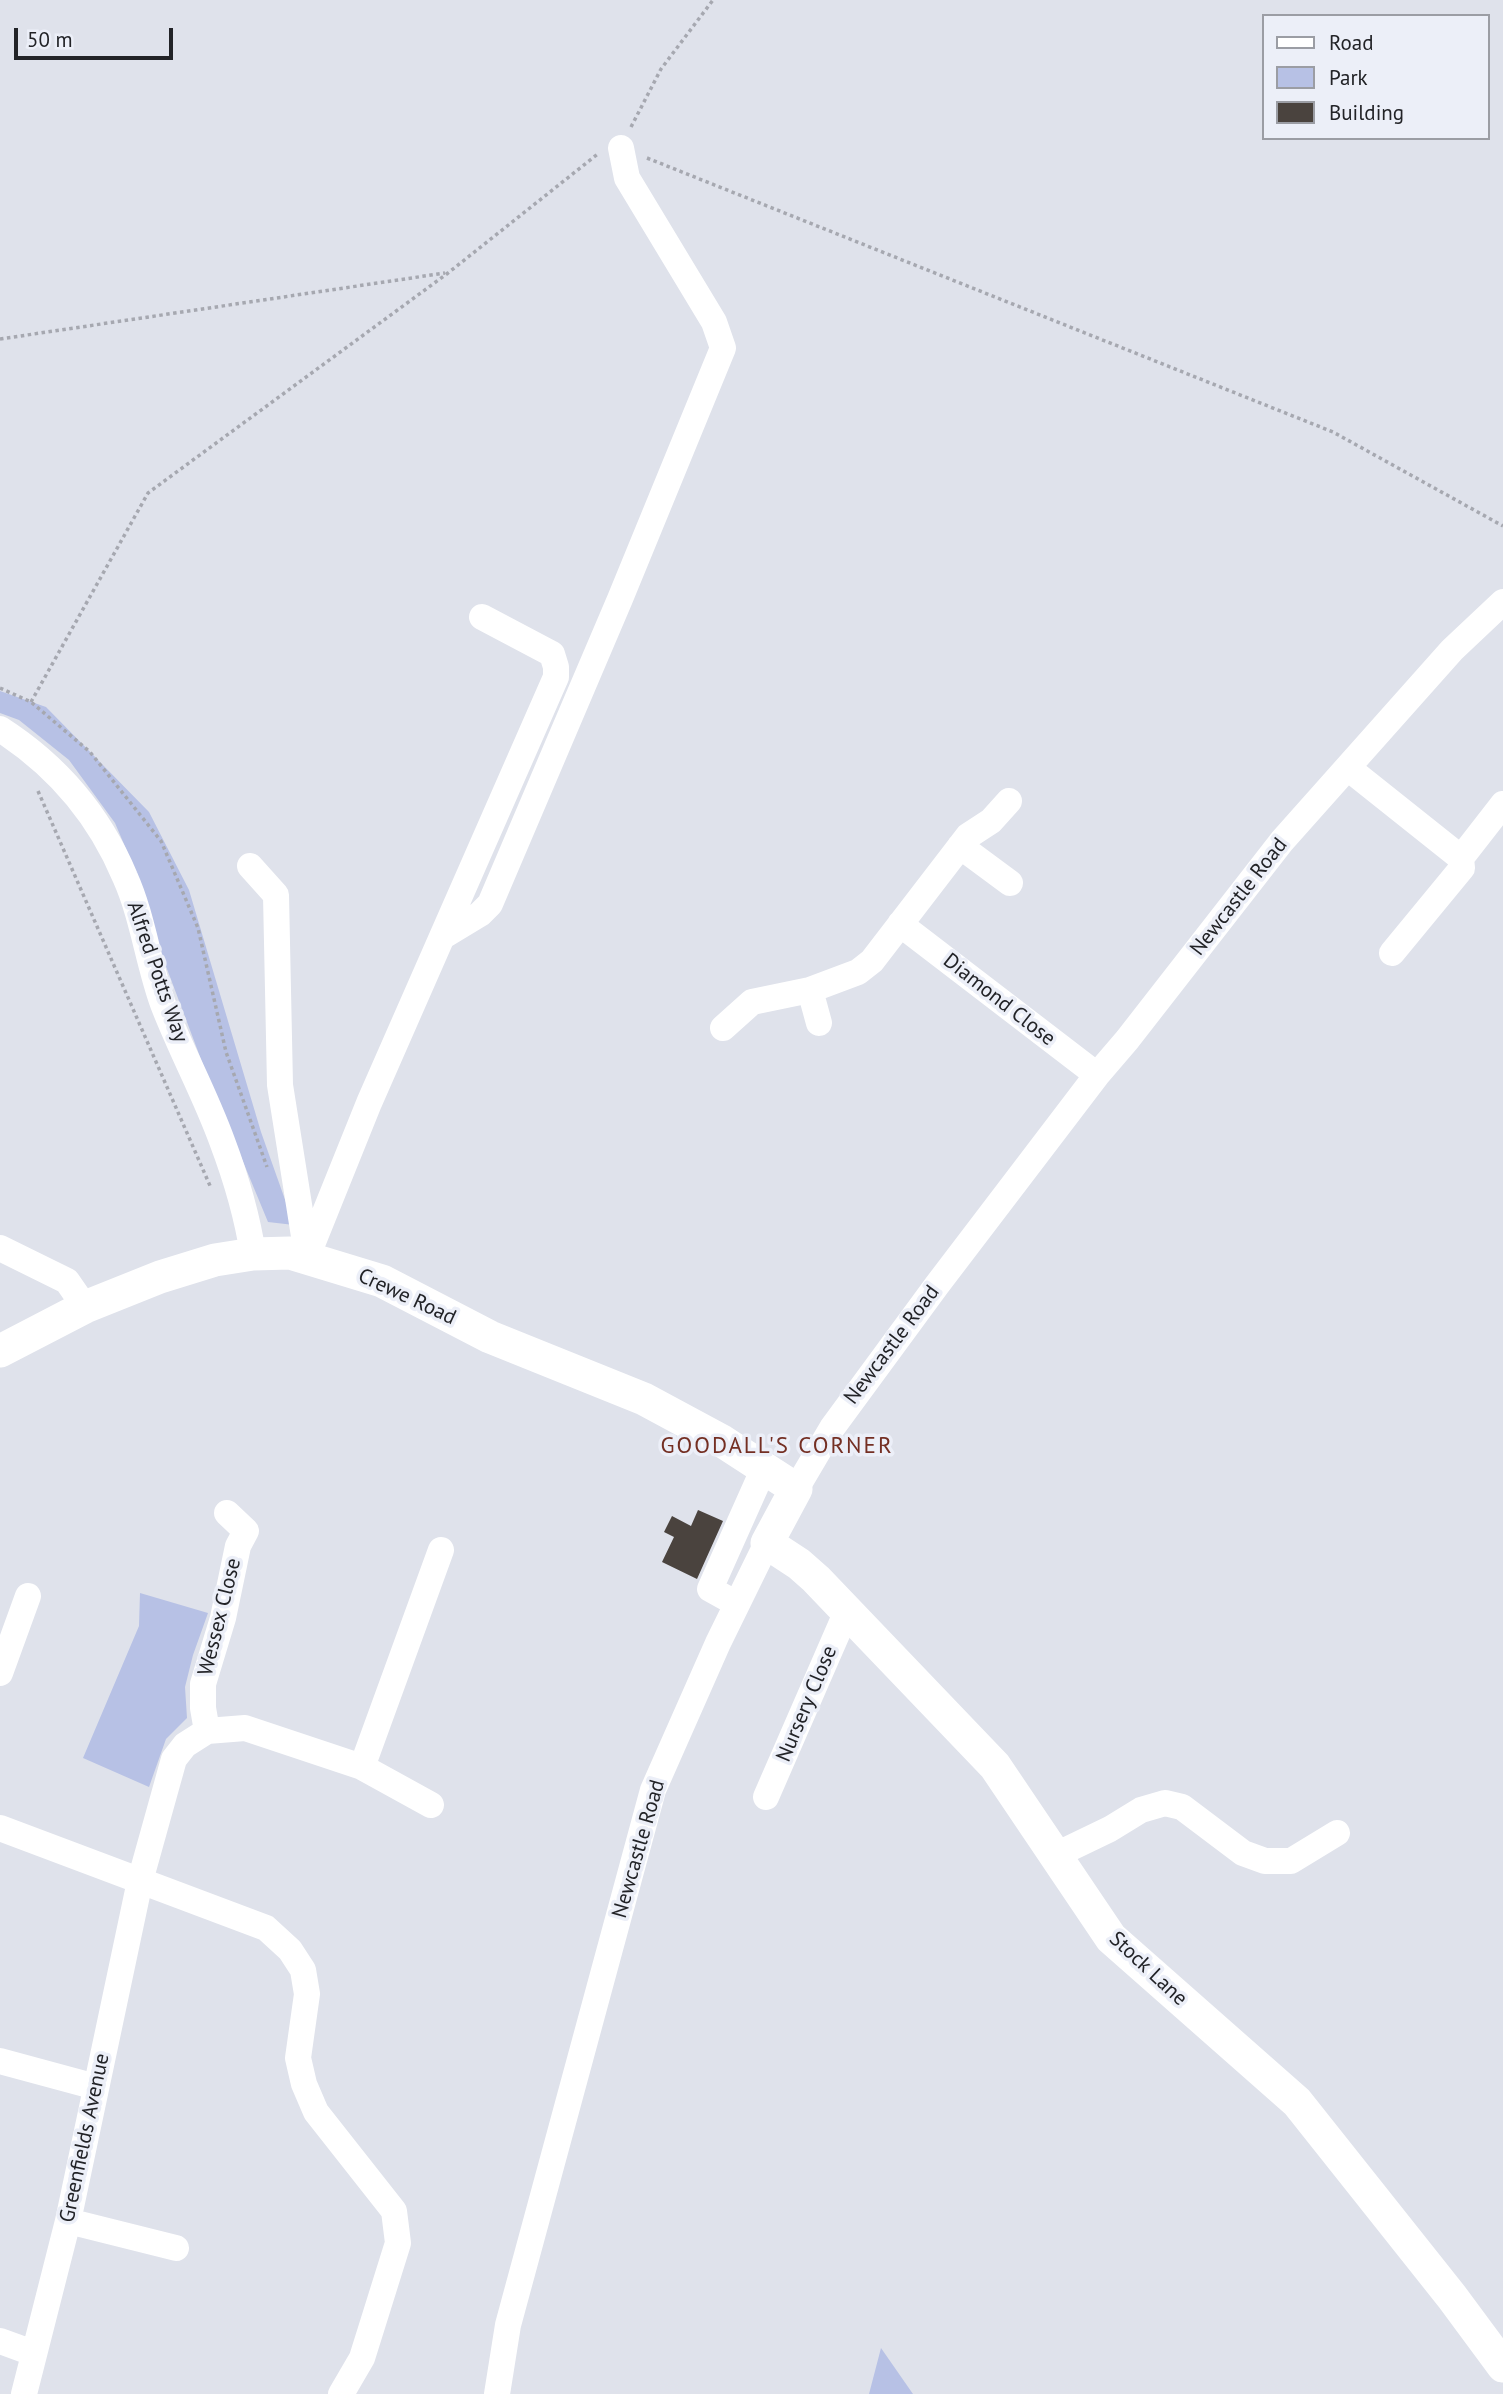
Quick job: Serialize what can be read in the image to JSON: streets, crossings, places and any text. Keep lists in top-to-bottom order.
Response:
{
  "streets": {
    "main road": ["Newcastle Road", "Crewe Road", "Stock Lane"],
    "street": [
      "Alfred Potts Way",
      "Diamond Close",
      "Wessex Close",
      "Nursery Close",
      "Greenfields Avenue"
    ]
  },
  "crossings": [
    ["Newcastle Road", "Diamond Close"],
    ["Newcastle Road", "Crewe Road"],
    ["Newcastle Road", "Stock Lane"],
    ["Alfred Potts Way", "Crewe Road"],
    ["Nursery Close", "Stock Lane"]
  ],
  "districts": ["GOODALL'S CORNER"],
  "legend": ["Road", "Park", "Building"],
  "scale_bar": "50 m"
}
